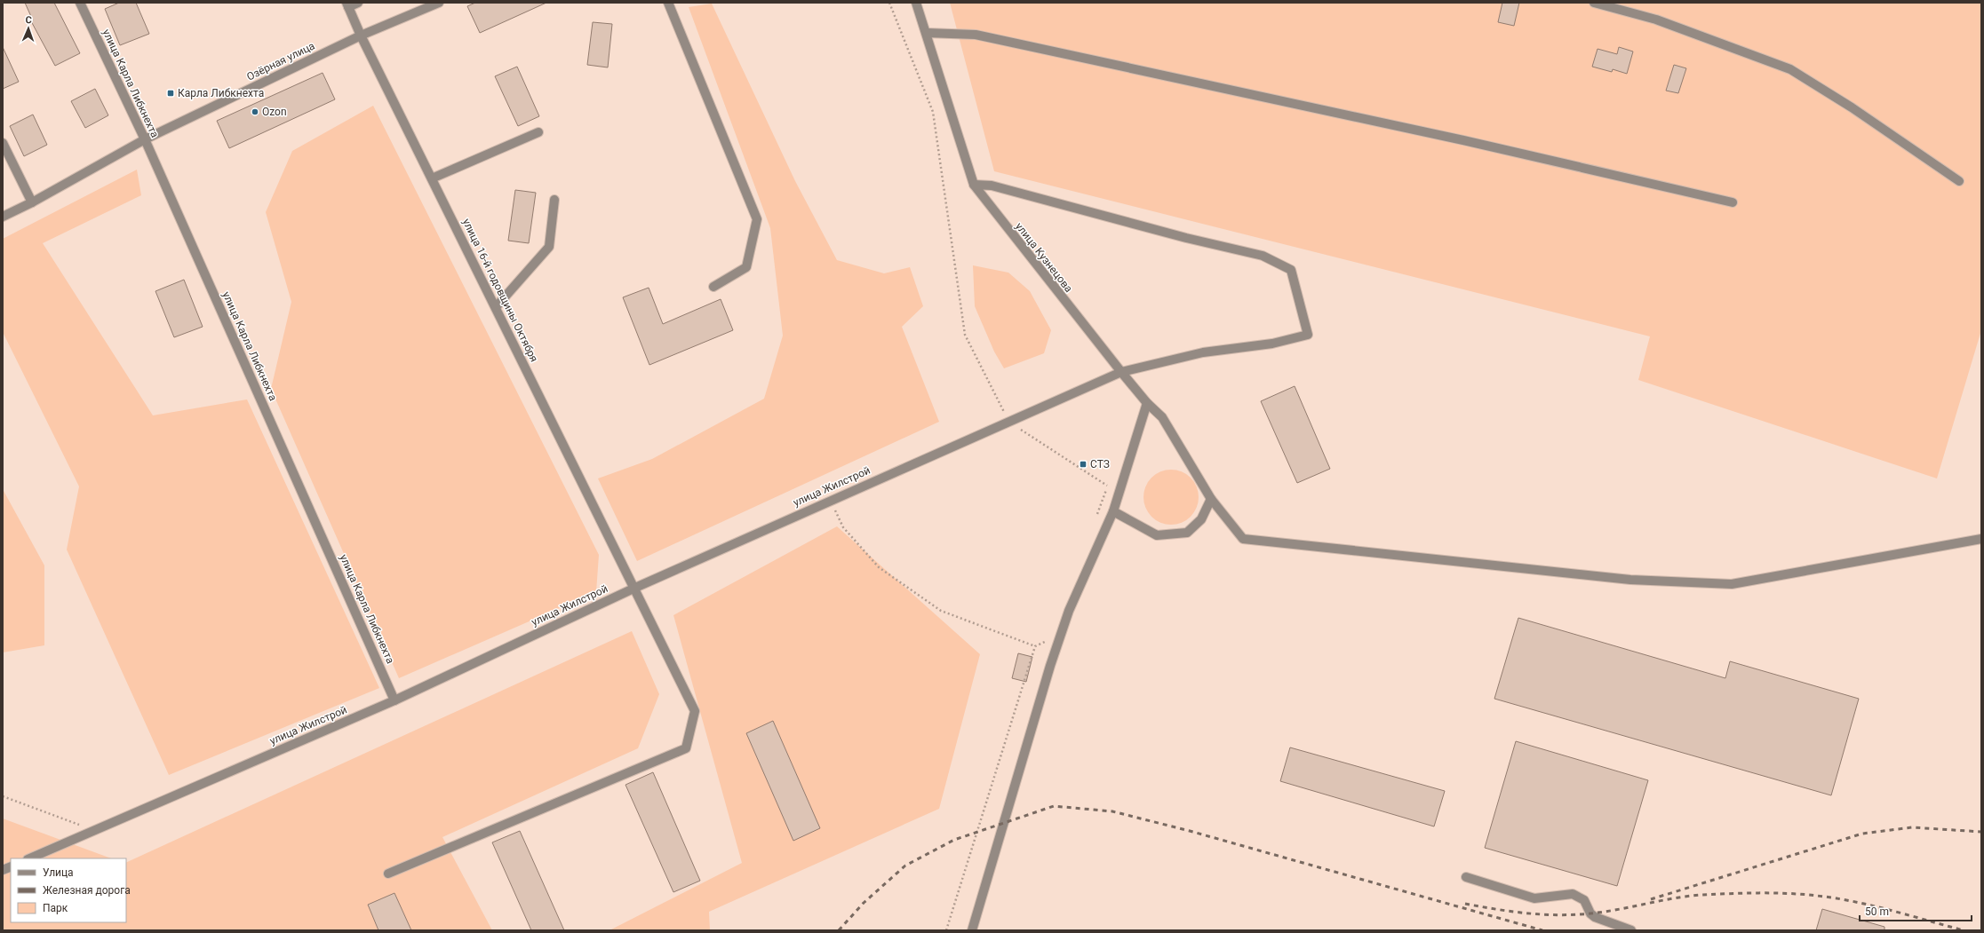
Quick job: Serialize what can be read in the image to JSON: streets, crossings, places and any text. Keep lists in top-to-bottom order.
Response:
{
  "streets": {
    "street": [
      "Озёрная улица",
      "улица Карла Либкнехта",
      "улица Кузнецова",
      "улица 16-й годовщины Октября",
      "улица Жилстрой"
    ]
  },
  "crossings": [
    ["Озёрная улица", "улица Карла Либкнехта"],
    ["Озёрная улица", "улица 16-й годовщины Октября"],
    ["улица Карла Либкнехта", "улица Жилстрой"],
    ["улица Кузнецова", "улица Жилстрой"],
    ["улица 16-й годовщины Октября", "улица Жилстрой"]
  ],
  "places": {
    "transit": ["Карла Либкнехта", "СТЗ"],
    "other": ["Ozon"]
  },
  "legend": ["Улица", "Железная дорога", "Парк"],
  "scale_bar": "50 m",
  "north": "top"
}
